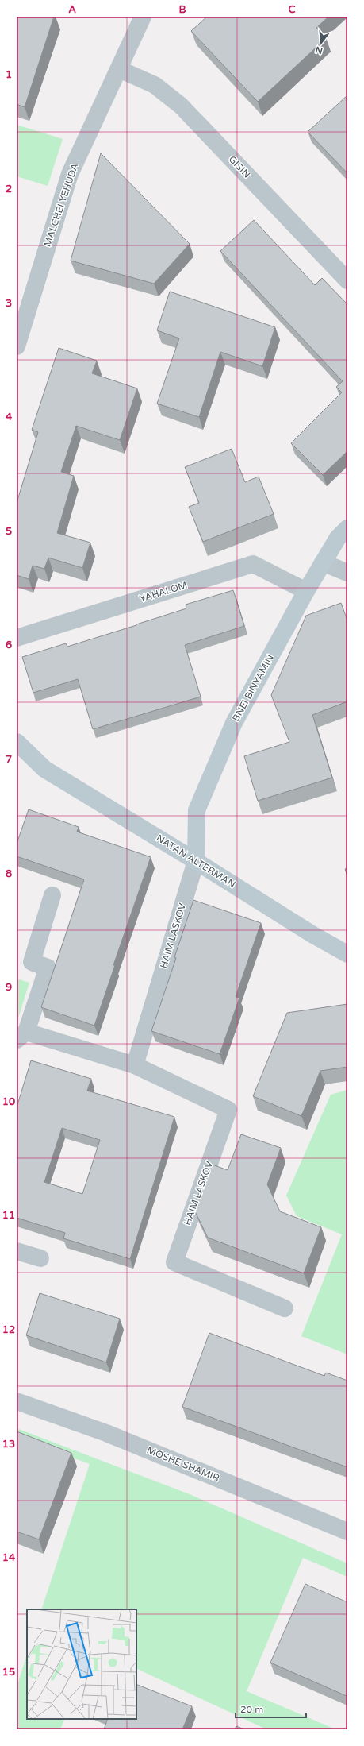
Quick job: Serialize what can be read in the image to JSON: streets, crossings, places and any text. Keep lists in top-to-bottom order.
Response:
{
  "streets": {
    "street": [
      "GISIN",
      "MALCHEI YEHUDA",
      "YAHALOM",
      "BNEI BINYAMIN",
      "NATAN ALTERMAN",
      "HAIM LASKOV",
      "MOSHE SHAMIR"
    ]
  },
  "crossings": [
    ["GISIN", "MALCHEI YEHUDA"],
    ["YAHALOM", "BNEI BINYAMIN"],
    ["BNEI BINYAMIN", "NATAN ALTERMAN"],
    ["BNEI BINYAMIN", "HAIM LASKOV"],
    ["NATAN ALTERMAN", "HAIM LASKOV"]
  ],
  "scale_bar": "20 m",
  "north": "bottom",
  "grid": {
    "columns": ["A", "B", "C"],
    "rows": [
      "1",
      "2",
      "3",
      "4",
      "5",
      "6",
      "7",
      "8",
      "9",
      "10",
      "11",
      "12",
      "13",
      "14",
      "15"
    ]
  }
}
